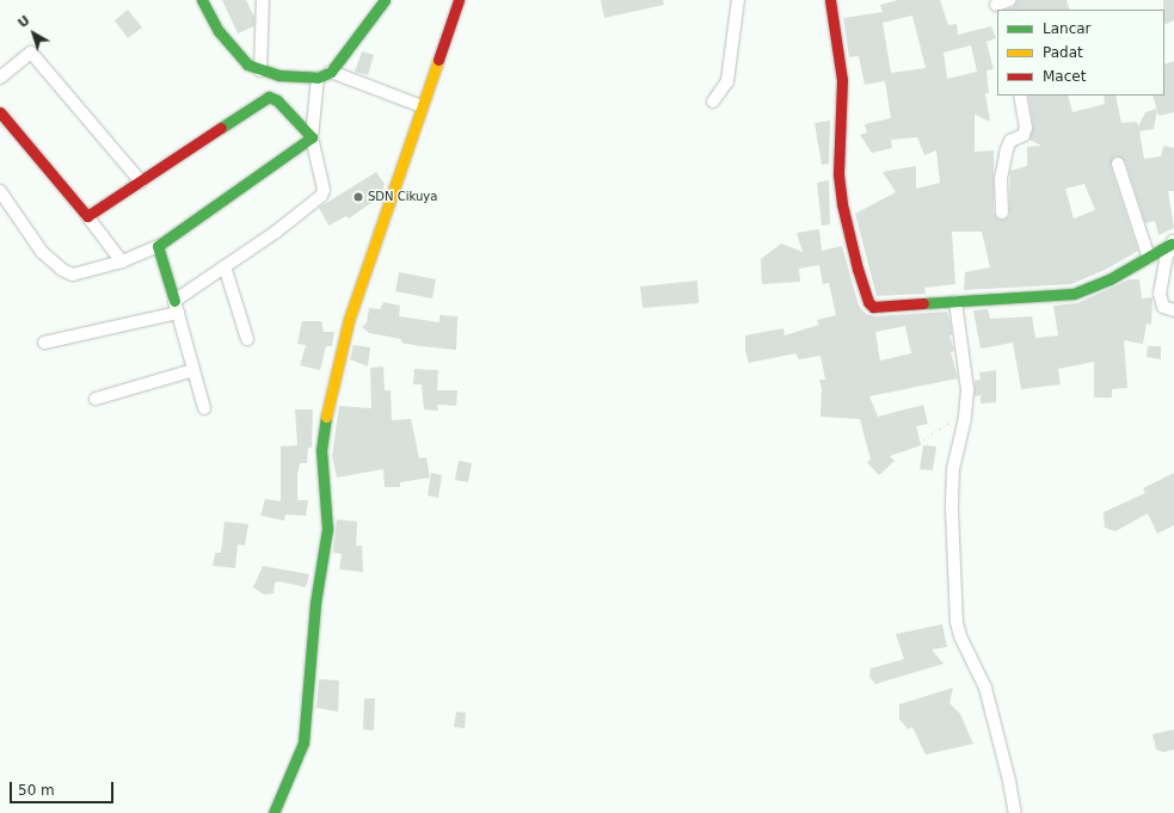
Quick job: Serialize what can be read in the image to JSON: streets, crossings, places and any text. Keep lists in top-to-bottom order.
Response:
{
  "places": ["SDN Cikuya"],
  "legend": ["Lancar", "Padat", "Macet"],
  "scale_bar": "50 m",
  "north": "top left"
}
